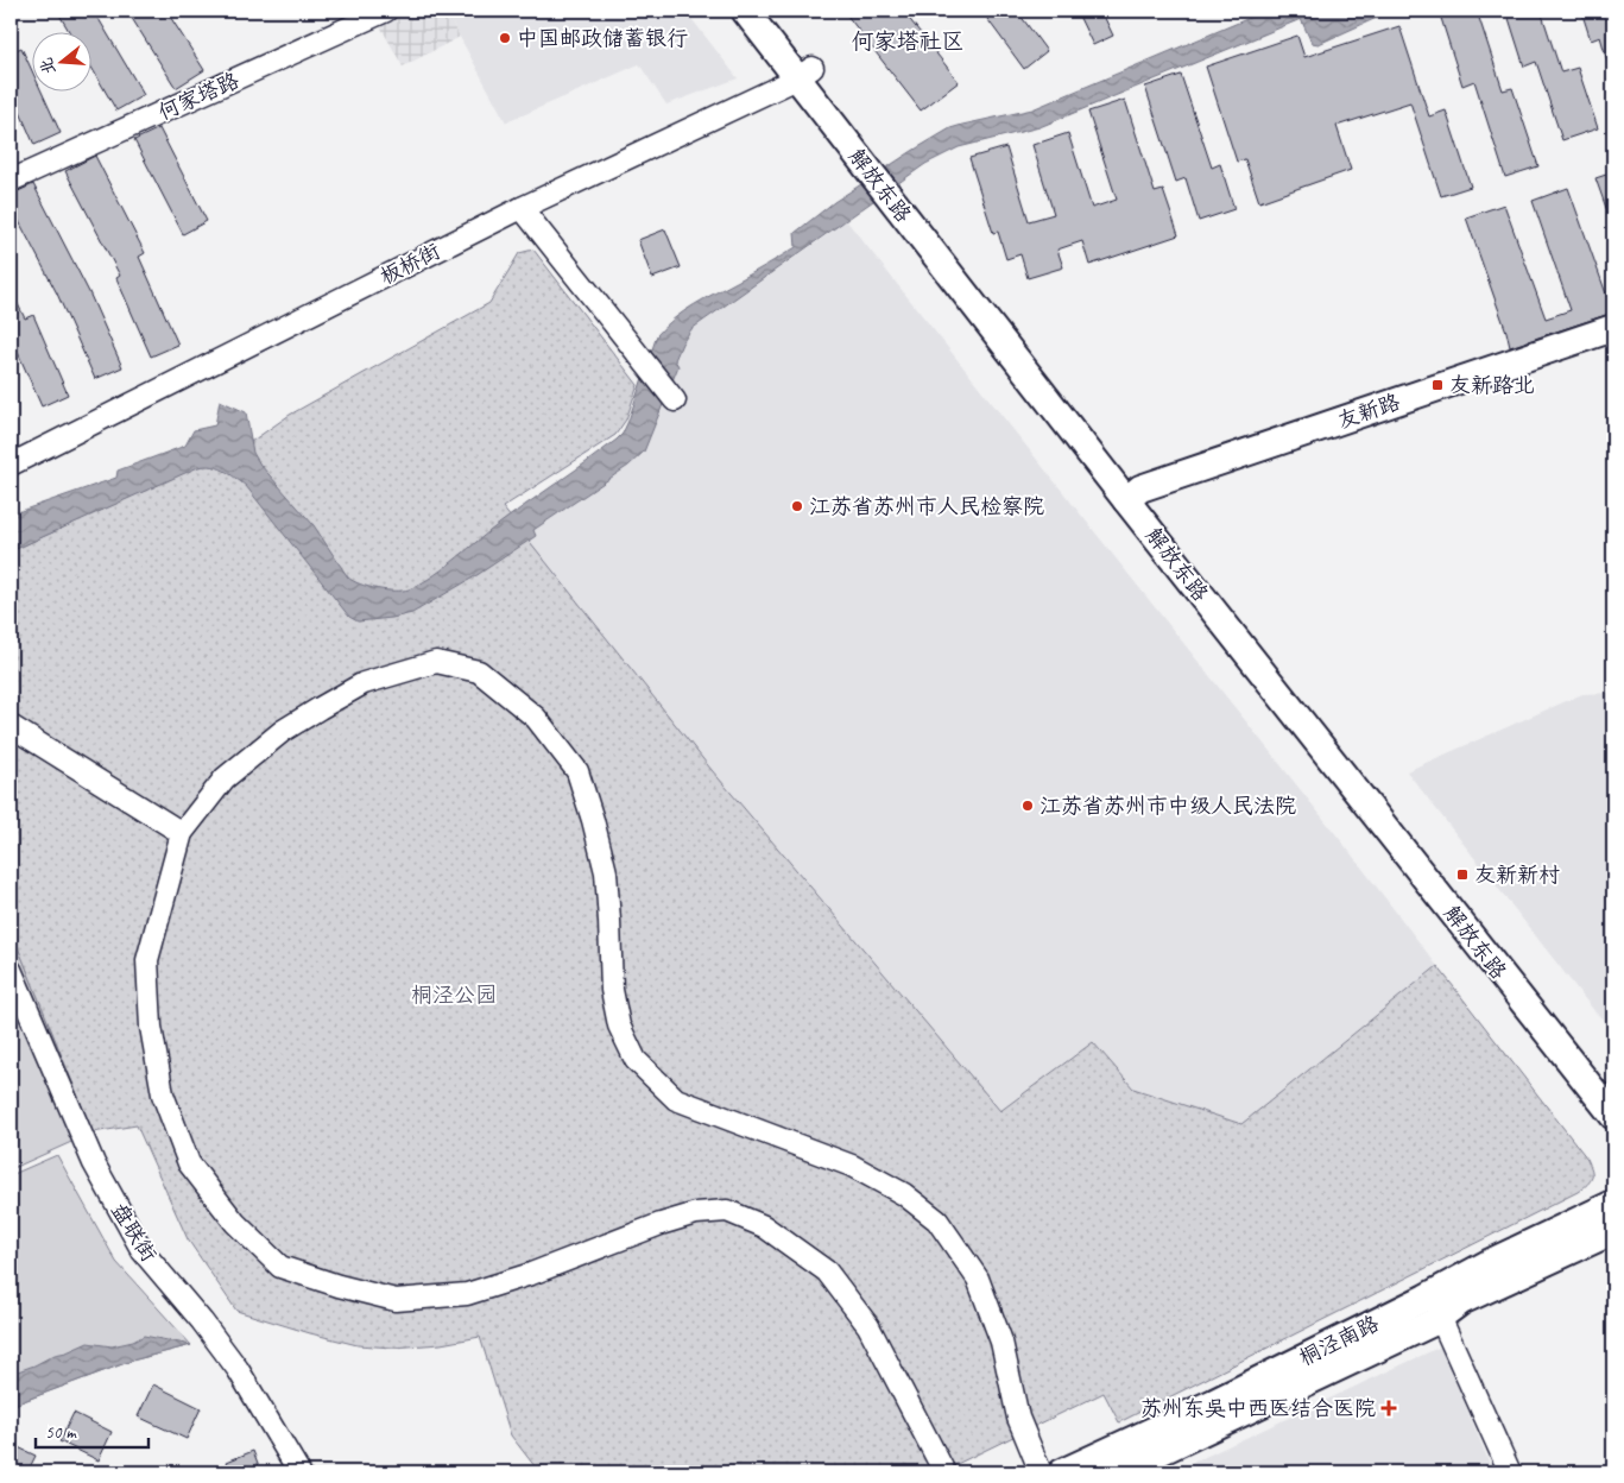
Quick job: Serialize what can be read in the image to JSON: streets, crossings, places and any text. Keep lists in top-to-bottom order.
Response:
{
  "streets": {
    "main road": ["解放东路", "友新路", "桐泾南路"],
    "street": ["何家塔路", "板桥街", "盘联街"]
  },
  "crossings": [
    ["解放东路", "板桥街"],
    ["解放东路", "友新路"]
  ],
  "districts": ["何家塔社区"],
  "parks": ["桐泾公园"],
  "places": {
    "other": ["中国邮政储蓄银行", "江苏省苏州市人民检察院", "江苏省苏州市中级人民法院"],
    "transit": ["友新路北", "友新新村"],
    "health": ["苏州东吴中西医结合医院"]
  },
  "scale_bar": "50 m",
  "north": "left"
}
